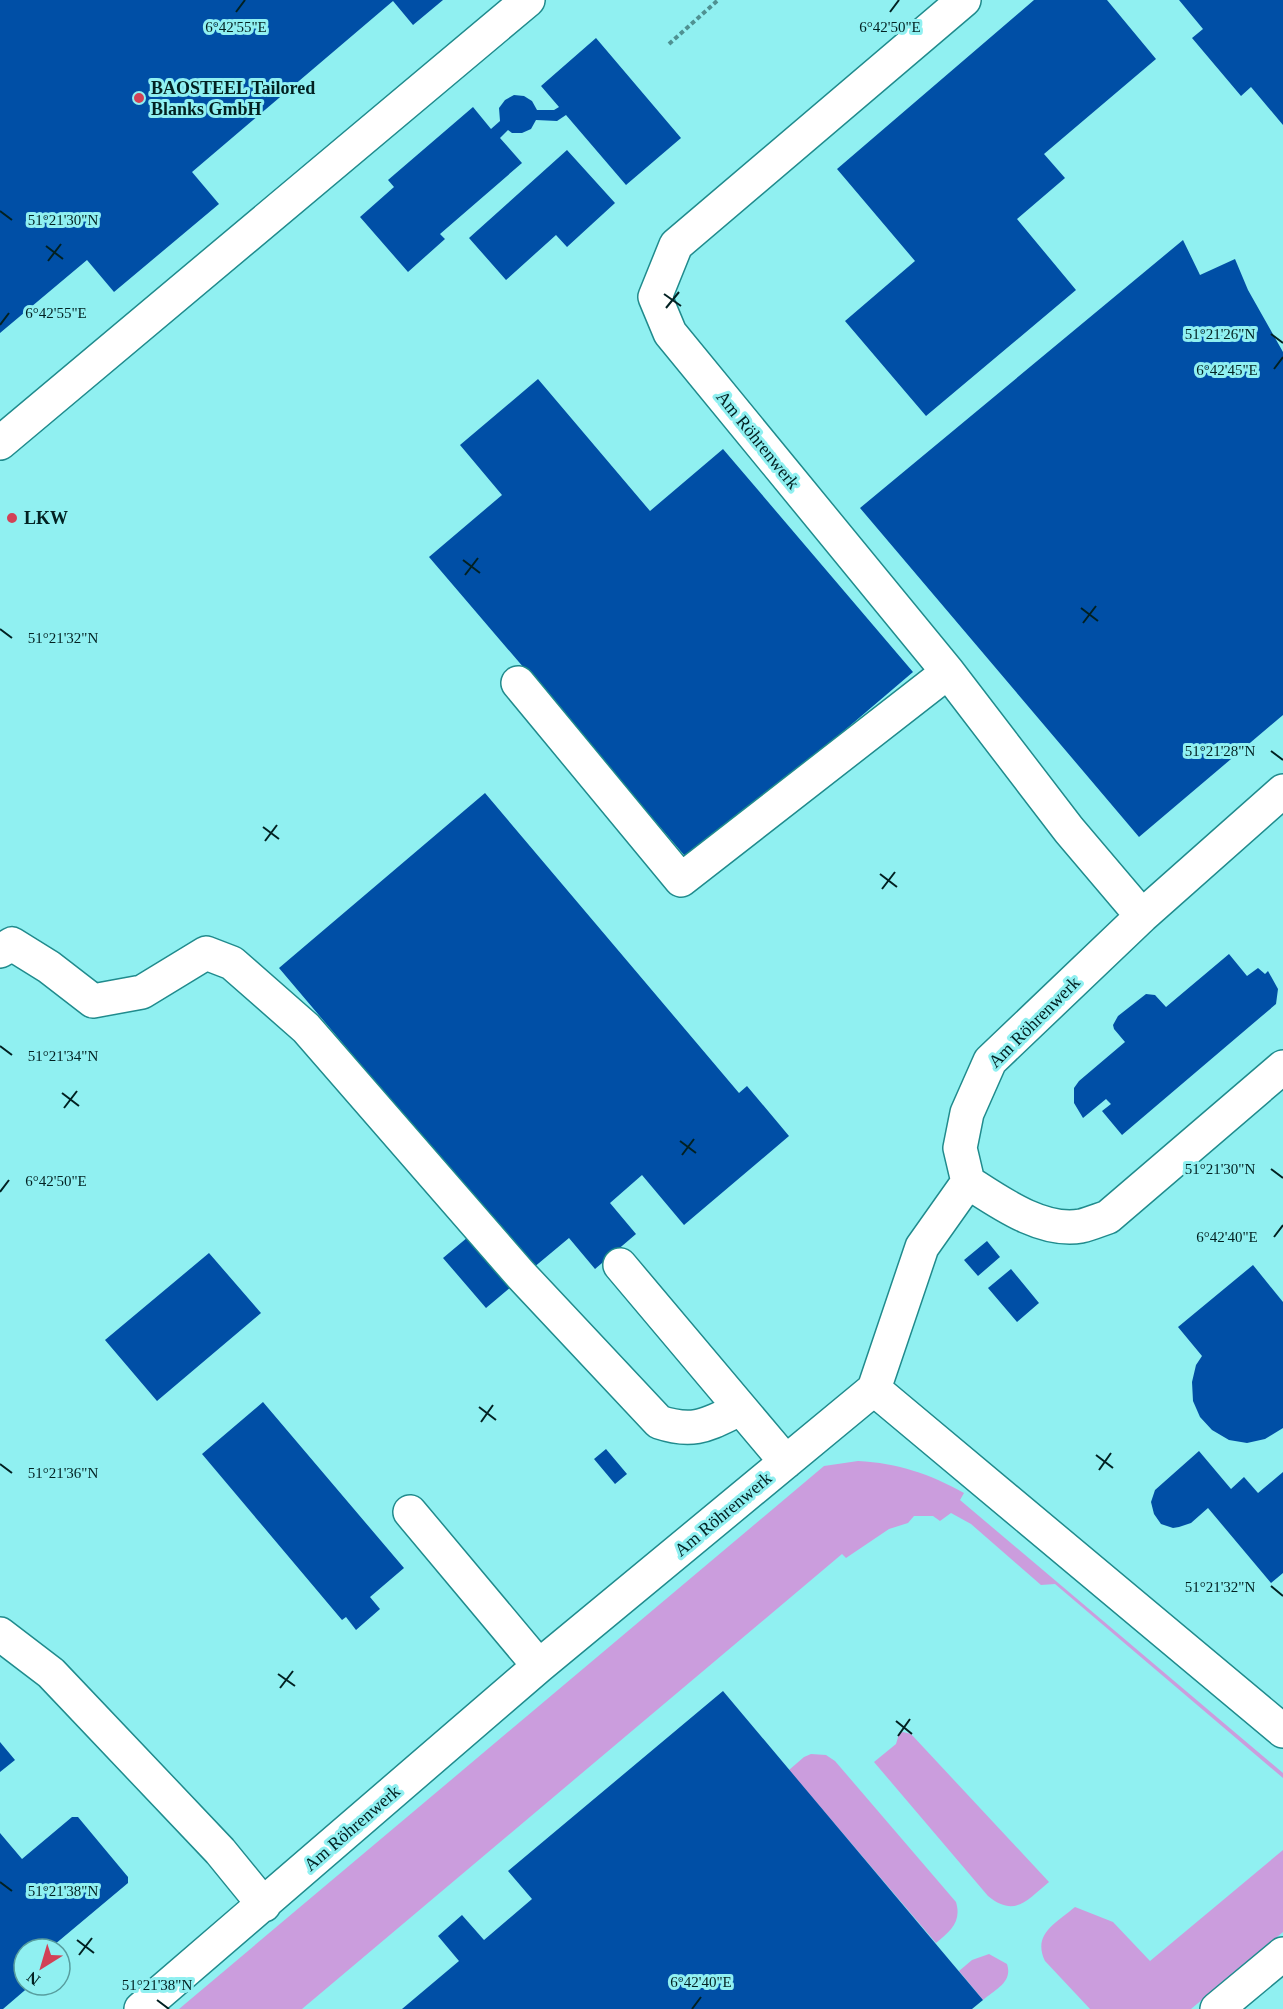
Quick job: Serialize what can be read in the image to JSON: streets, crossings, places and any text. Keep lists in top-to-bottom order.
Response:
{
  "streets": {
    "street": ["Am Röhrenwerk"]
  },
  "places": ["BAOSTEEL Tailored Blanks GmbH", "LKW"],
  "north": "bottom left",
  "coordinates": [
    "6°42'55\"E",
    "6°42'50\"E",
    "51°21'30\"N",
    "51°21'26\"N",
    "6°42'45\"E",
    "51°21'32\"N",
    "51°21'28\"N",
    "51°21'34\"N",
    "6°42'40\"E",
    "51°21'36\"N",
    "51°21'38\"N"
  ]
}
